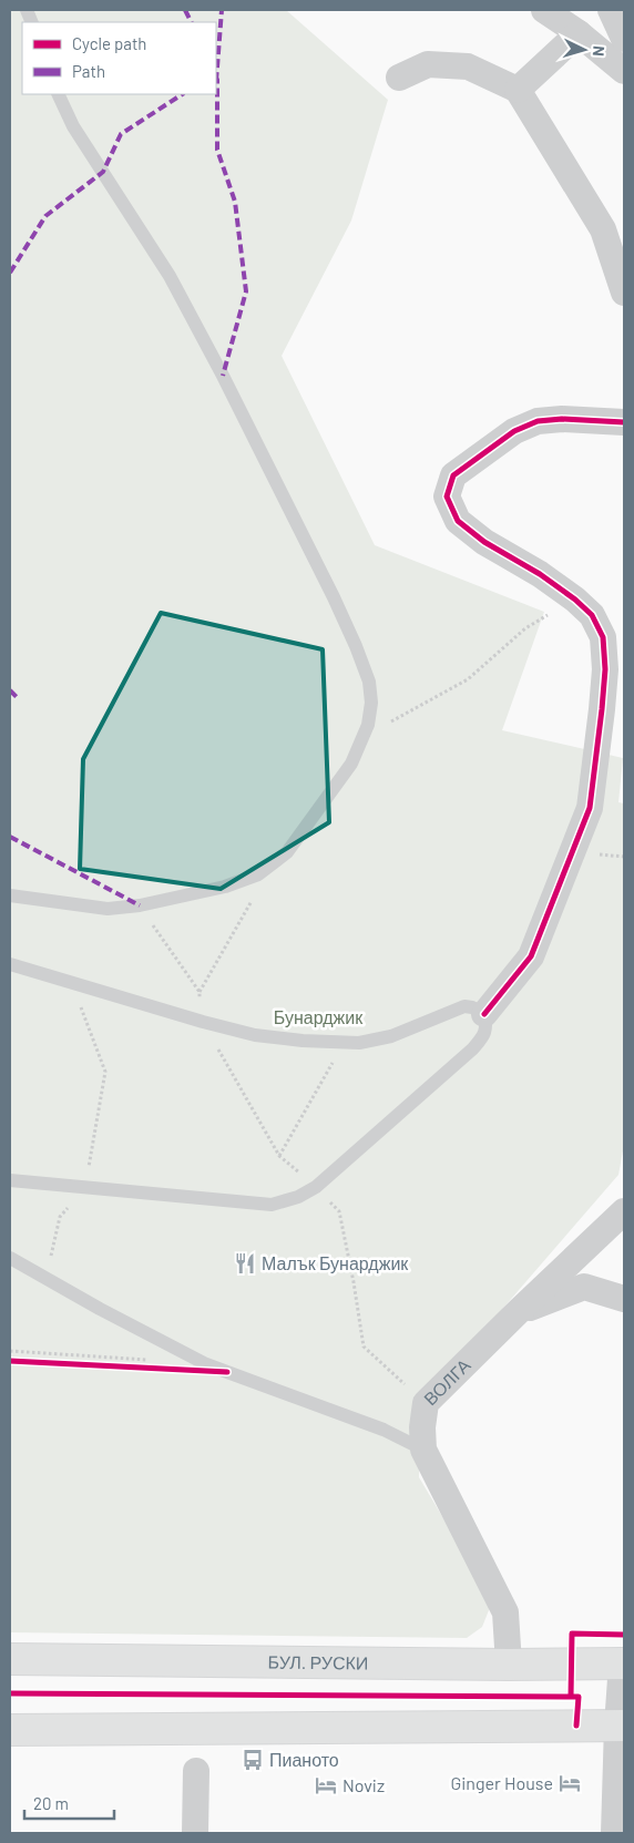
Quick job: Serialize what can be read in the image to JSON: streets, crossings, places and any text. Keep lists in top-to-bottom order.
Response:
{
  "streets": {
    "main road": ["БУЛ. РУСКИ"],
    "street": ["ВОЛГА"]
  },
  "crossings": [
    ["ВОЛГА", "БУЛ. РУСКИ"]
  ],
  "parks": ["Бунарджик"],
  "places": {
    "restaurant": ["Малък Бунарджик"],
    "bus stop": ["Пианото"],
    "hotel": ["Ginger House", "Noviz"]
  },
  "legend": ["Cycle path", "Path"],
  "scale_bar": "20 m",
  "north": "right"
}
